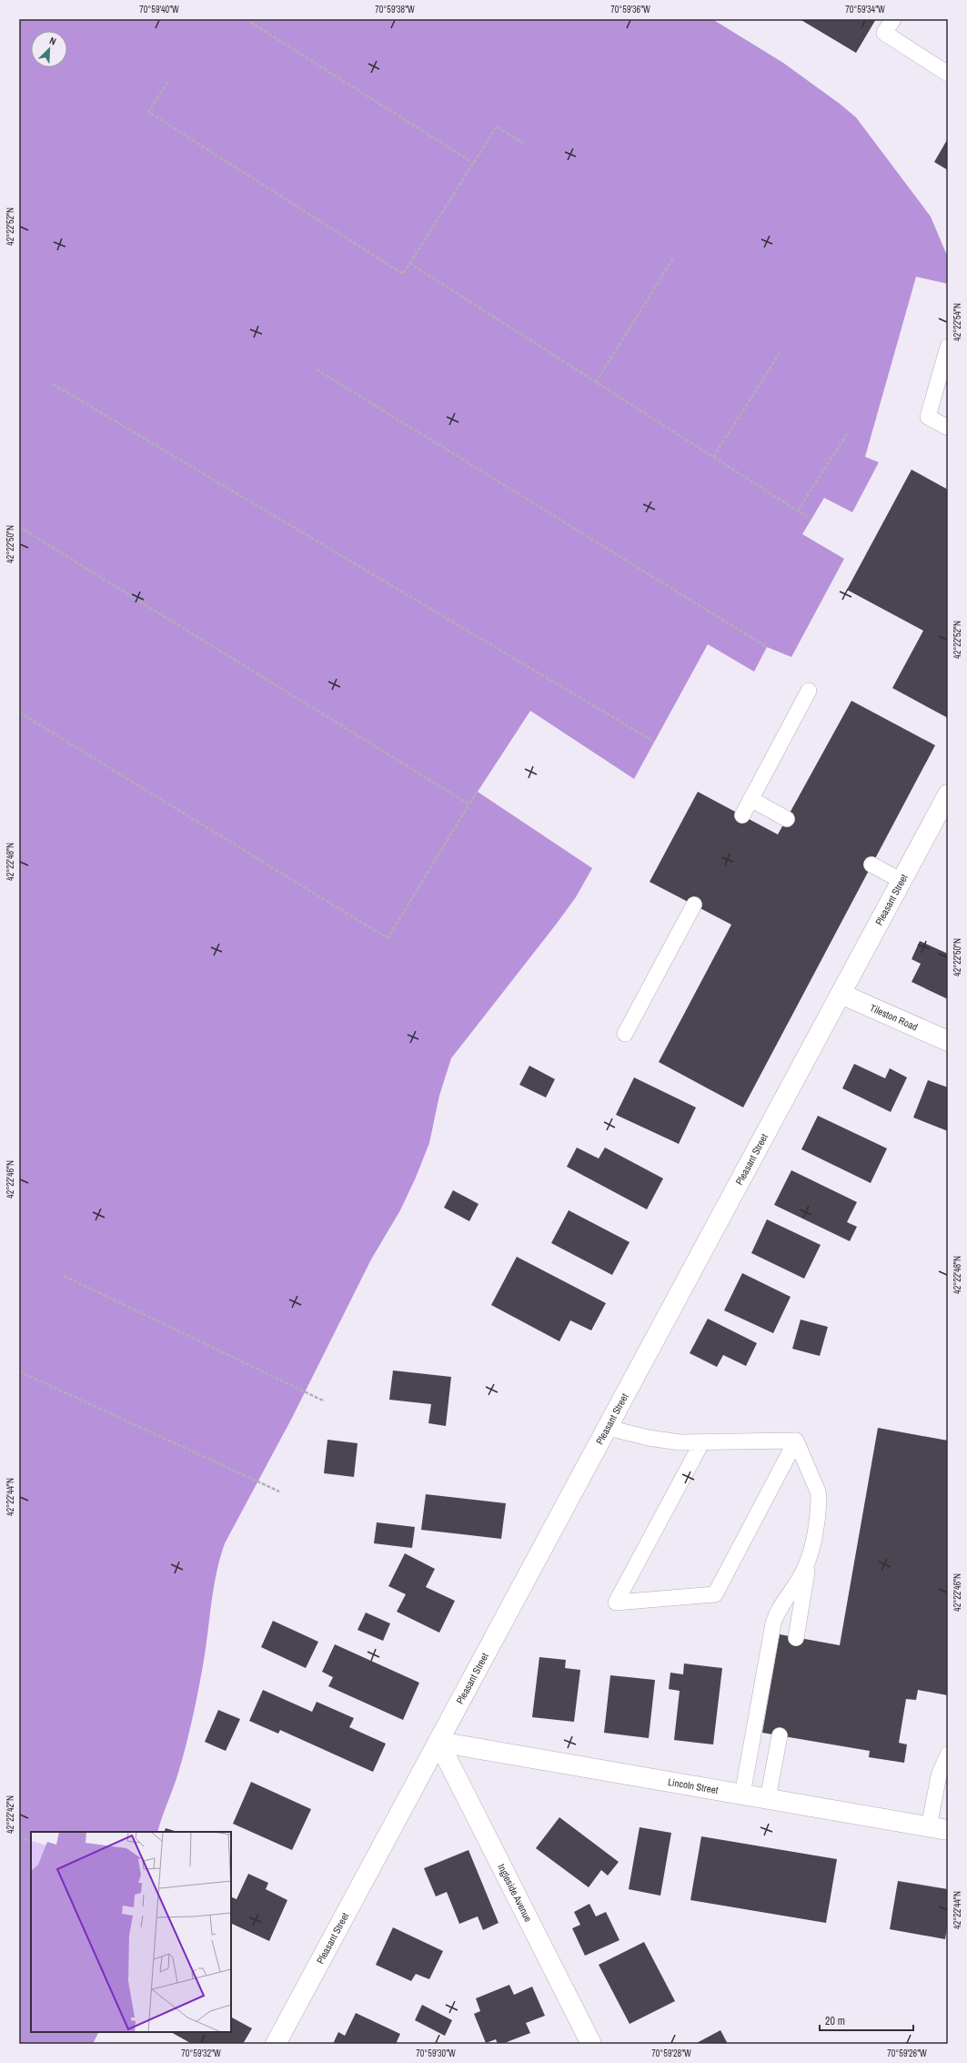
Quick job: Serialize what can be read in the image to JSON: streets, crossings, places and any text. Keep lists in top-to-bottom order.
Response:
{
  "streets": {
    "main road": [
      "Pleasant Street",
      "Tileston Road",
      "Lincoln Street",
      "Ingleside Avenue"
    ]
  },
  "crossings": [
    ["Pleasant Street", "Tileston Road"],
    ["Pleasant Street", "Lincoln Street"],
    ["Pleasant Street", "Ingleside Avenue"],
    ["Lincoln Street", "Ingleside Avenue"]
  ],
  "scale_bar": "20 m",
  "north": "top right",
  "coordinates": [
    "70°59'40\"W",
    "70°59'38\"W",
    "70°59'36\"W",
    "70°59'34\"W",
    "42°22'52\"N",
    "42°22'54\"N",
    "42°22'50\"N",
    "42°22'48\"N",
    "42°22'46\"N",
    "42°22'44\"N",
    "42°22'42\"N",
    "70°59'32\"W",
    "70°59'30\"W",
    "70°59'28\"W",
    "70°59'26\"W"
  ]
}
